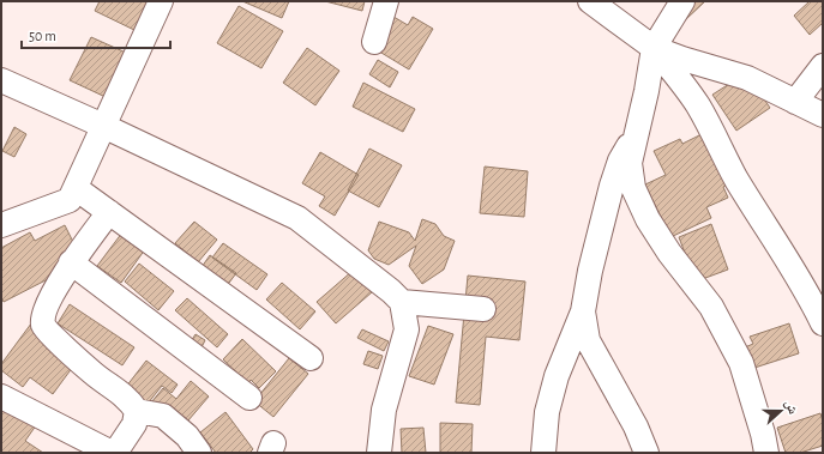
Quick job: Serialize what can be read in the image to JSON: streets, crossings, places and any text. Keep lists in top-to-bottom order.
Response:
{
  "scale_bar": "50 m",
  "north": "right"
}
